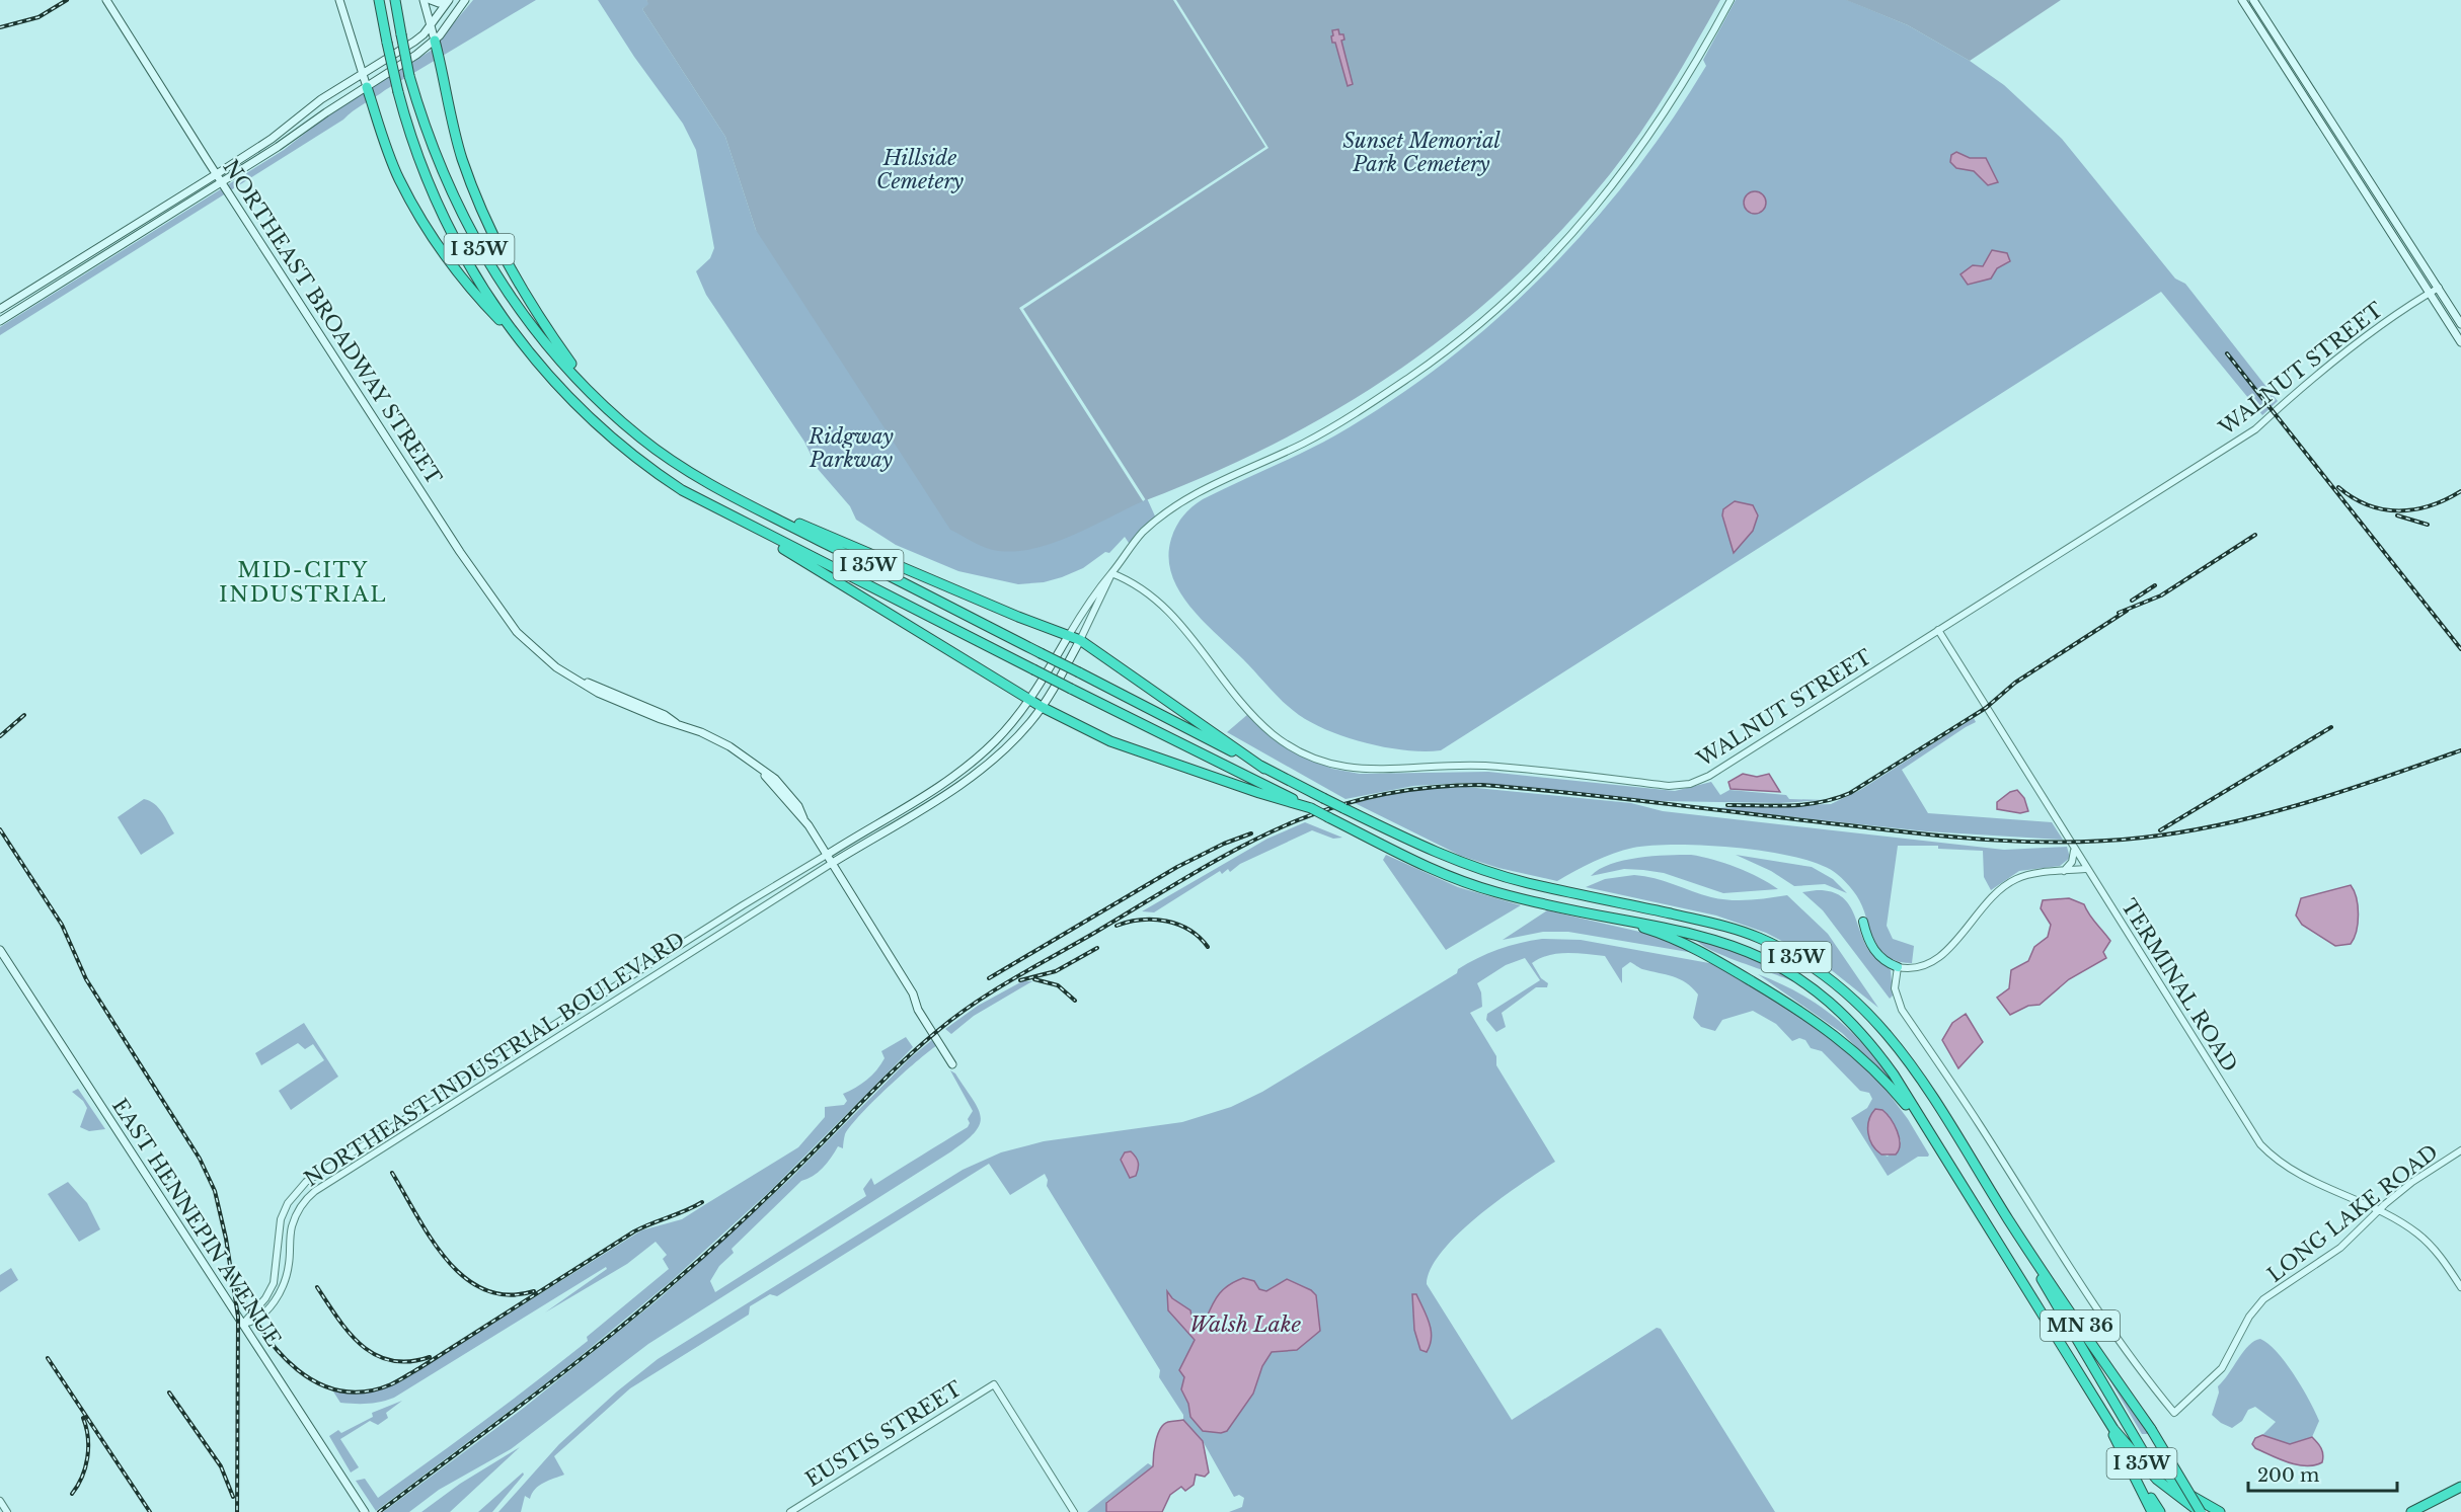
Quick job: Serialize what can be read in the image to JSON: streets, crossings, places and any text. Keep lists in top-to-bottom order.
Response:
{
  "streets": {
    "highway": ["I 35W", "MN 36"],
    "main road": ["NORTHEAST BROADWAY STREET", "NORTHEAST INDUSTRIAL BOULEVARD", "EAST HENNEPIN AVENUE"],
    "street": [
      "WALNUT STREET",
      "TERMINAL ROAD",
      "LONG LAKE ROAD",
      "EUSTIS STREET"
    ]
  },
  "crossings": [
    ["I 35W", "MN 36"],
    ["NORTHEAST BROADWAY STREET", "NORTHEAST INDUSTRIAL BOULEVARD"],
    ["WALNUT STREET", "TERMINAL ROAD"],
    ["TERMINAL ROAD", "LONG LAKE ROAD"],
    ["NORTHEAST INDUSTRIAL BOULEVARD", "EAST HENNEPIN AVENUE"]
  ],
  "districts": ["MID-CITY INDUSTRIAL"],
  "water": ["Walsh Lake"],
  "parks": ["Sunset Memorial Park Cemetery", "Hillside Cemetery", "Ridgway Parkway"],
  "scale_bar": "200 m"
}
